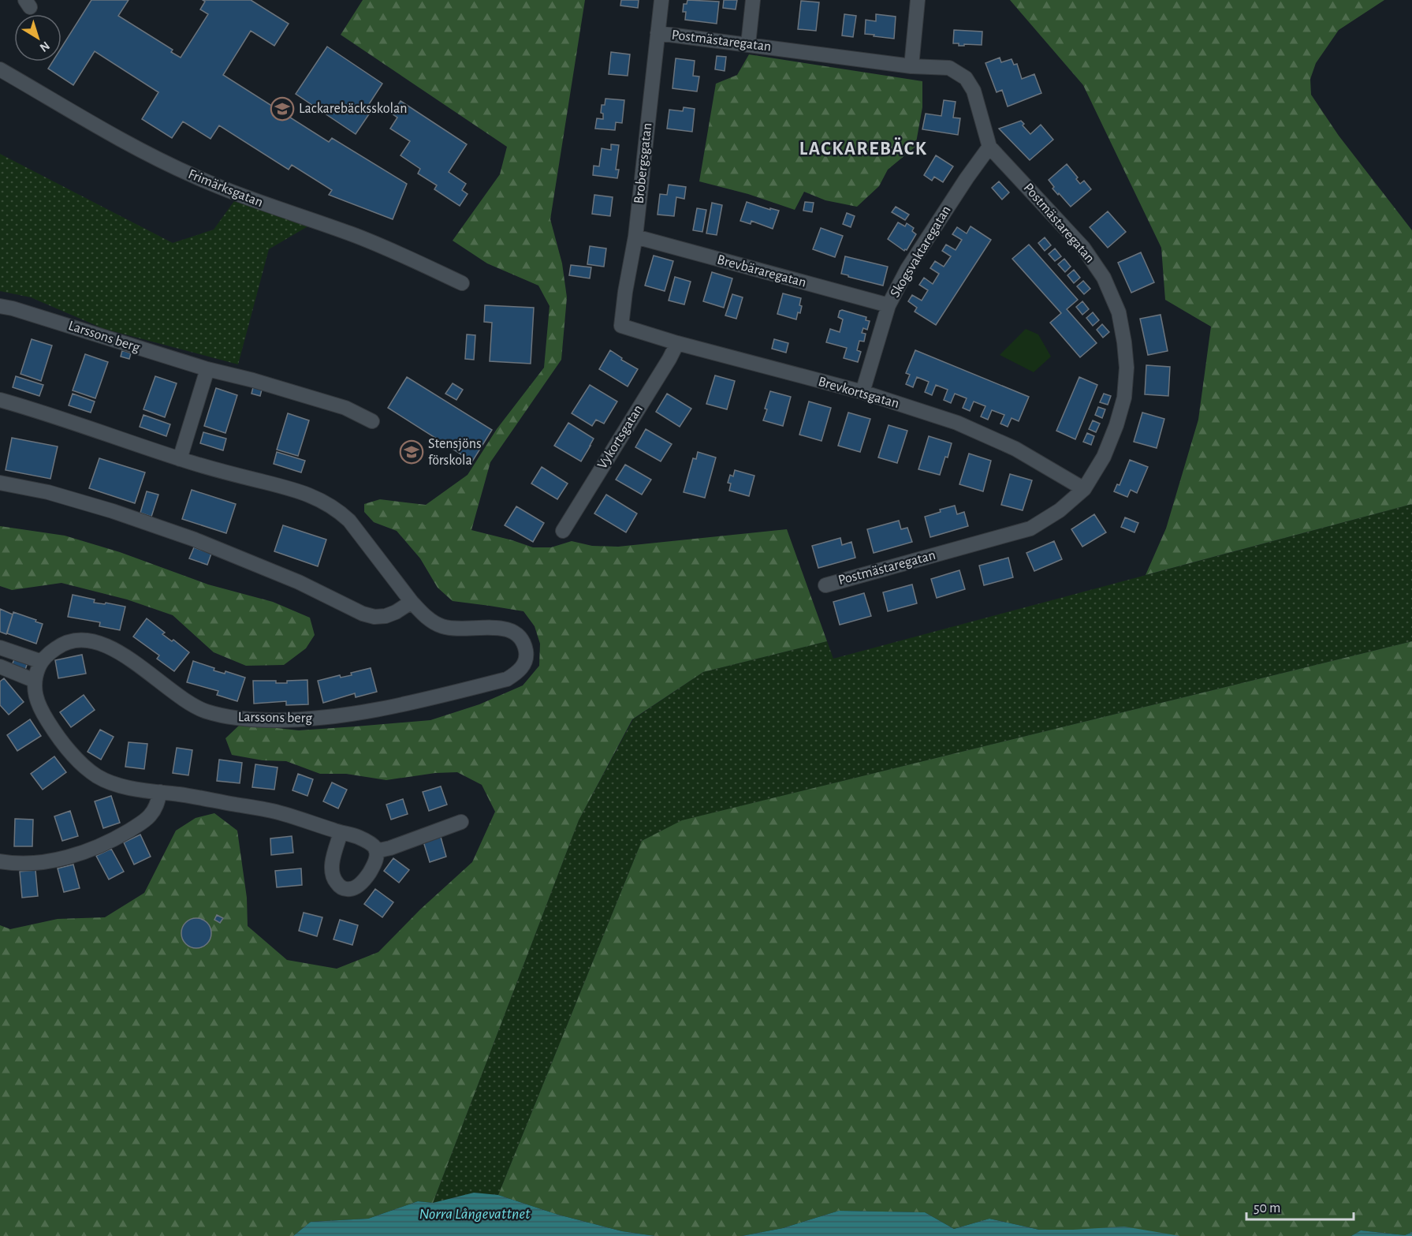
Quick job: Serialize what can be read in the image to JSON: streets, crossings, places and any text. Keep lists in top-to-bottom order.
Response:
{
  "streets": {
    "street": [
      "Postmästaregatan",
      "Brobergsgatan",
      "Frimärksgatan",
      "Skogsvaktaregatan",
      "Brevbäraregatan",
      "Larssons berg",
      "Brevkortsgatan",
      "Vykortsgatan"
    ]
  },
  "crossings": [
    ["Postmästaregatan", "Brobergsgatan"],
    ["Postmästaregatan", "Skogsvaktaregatan"],
    ["Postmästaregatan", "Brevkortsgatan"],
    ["Brobergsgatan", "Brevbäraregatan"],
    ["Brobergsgatan", "Brevkortsgatan"],
    ["Skogsvaktaregatan", "Brevbäraregatan"],
    ["Skogsvaktaregatan", "Brevkortsgatan"],
    ["Brevkortsgatan", "Vykortsgatan"]
  ],
  "districts": ["LACKAREBÄCK"],
  "water": ["Norra Långevattnet"],
  "places": {
    "school or university": ["Lackarebäcksskolan", "Stensjöns förskola"]
  },
  "scale_bar": "50 m",
  "north": "bottom right"
}
